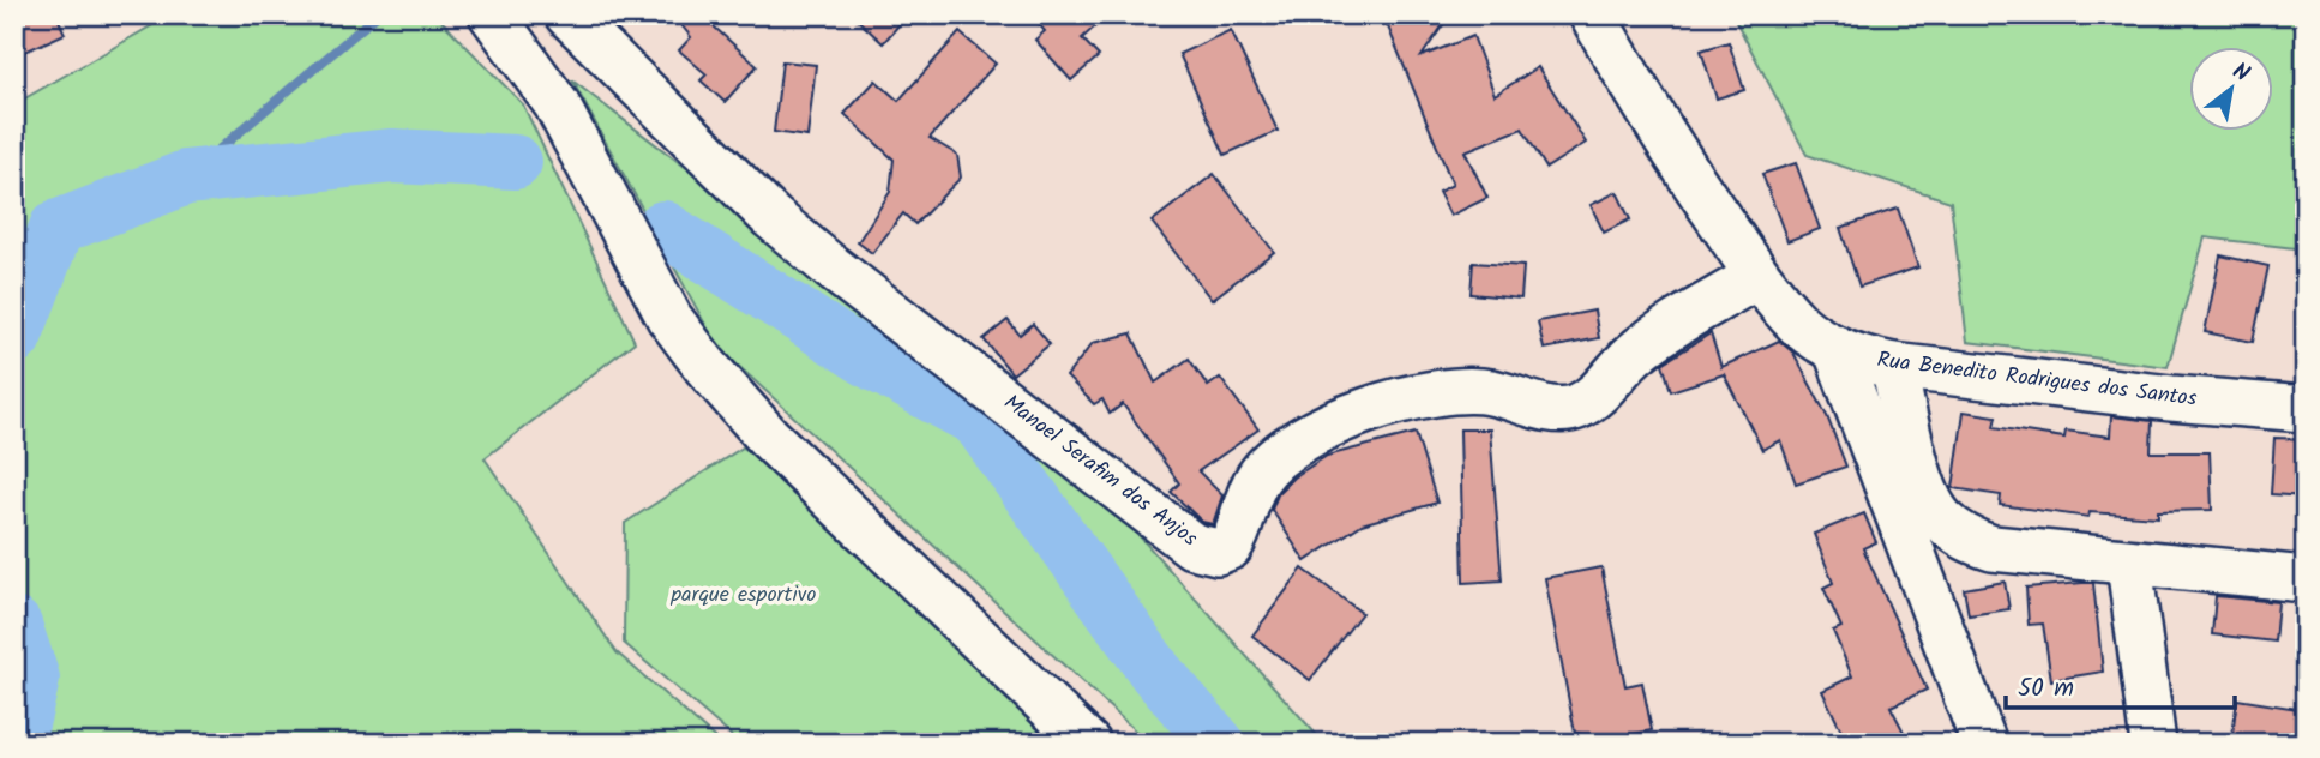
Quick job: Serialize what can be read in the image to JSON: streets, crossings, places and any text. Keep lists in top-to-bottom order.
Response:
{
  "streets": {
    "street": ["Rua Benedito Rodrigues dos Santos", "Manoel Serafim dos Anjos"]
  },
  "crossings": [
    ["Rua Benedito Rodrigues dos Santos", "Manoel Serafim dos Anjos"]
  ],
  "parks": ["parque esportivo"],
  "scale_bar": "50 m",
  "north": "top right"
}
